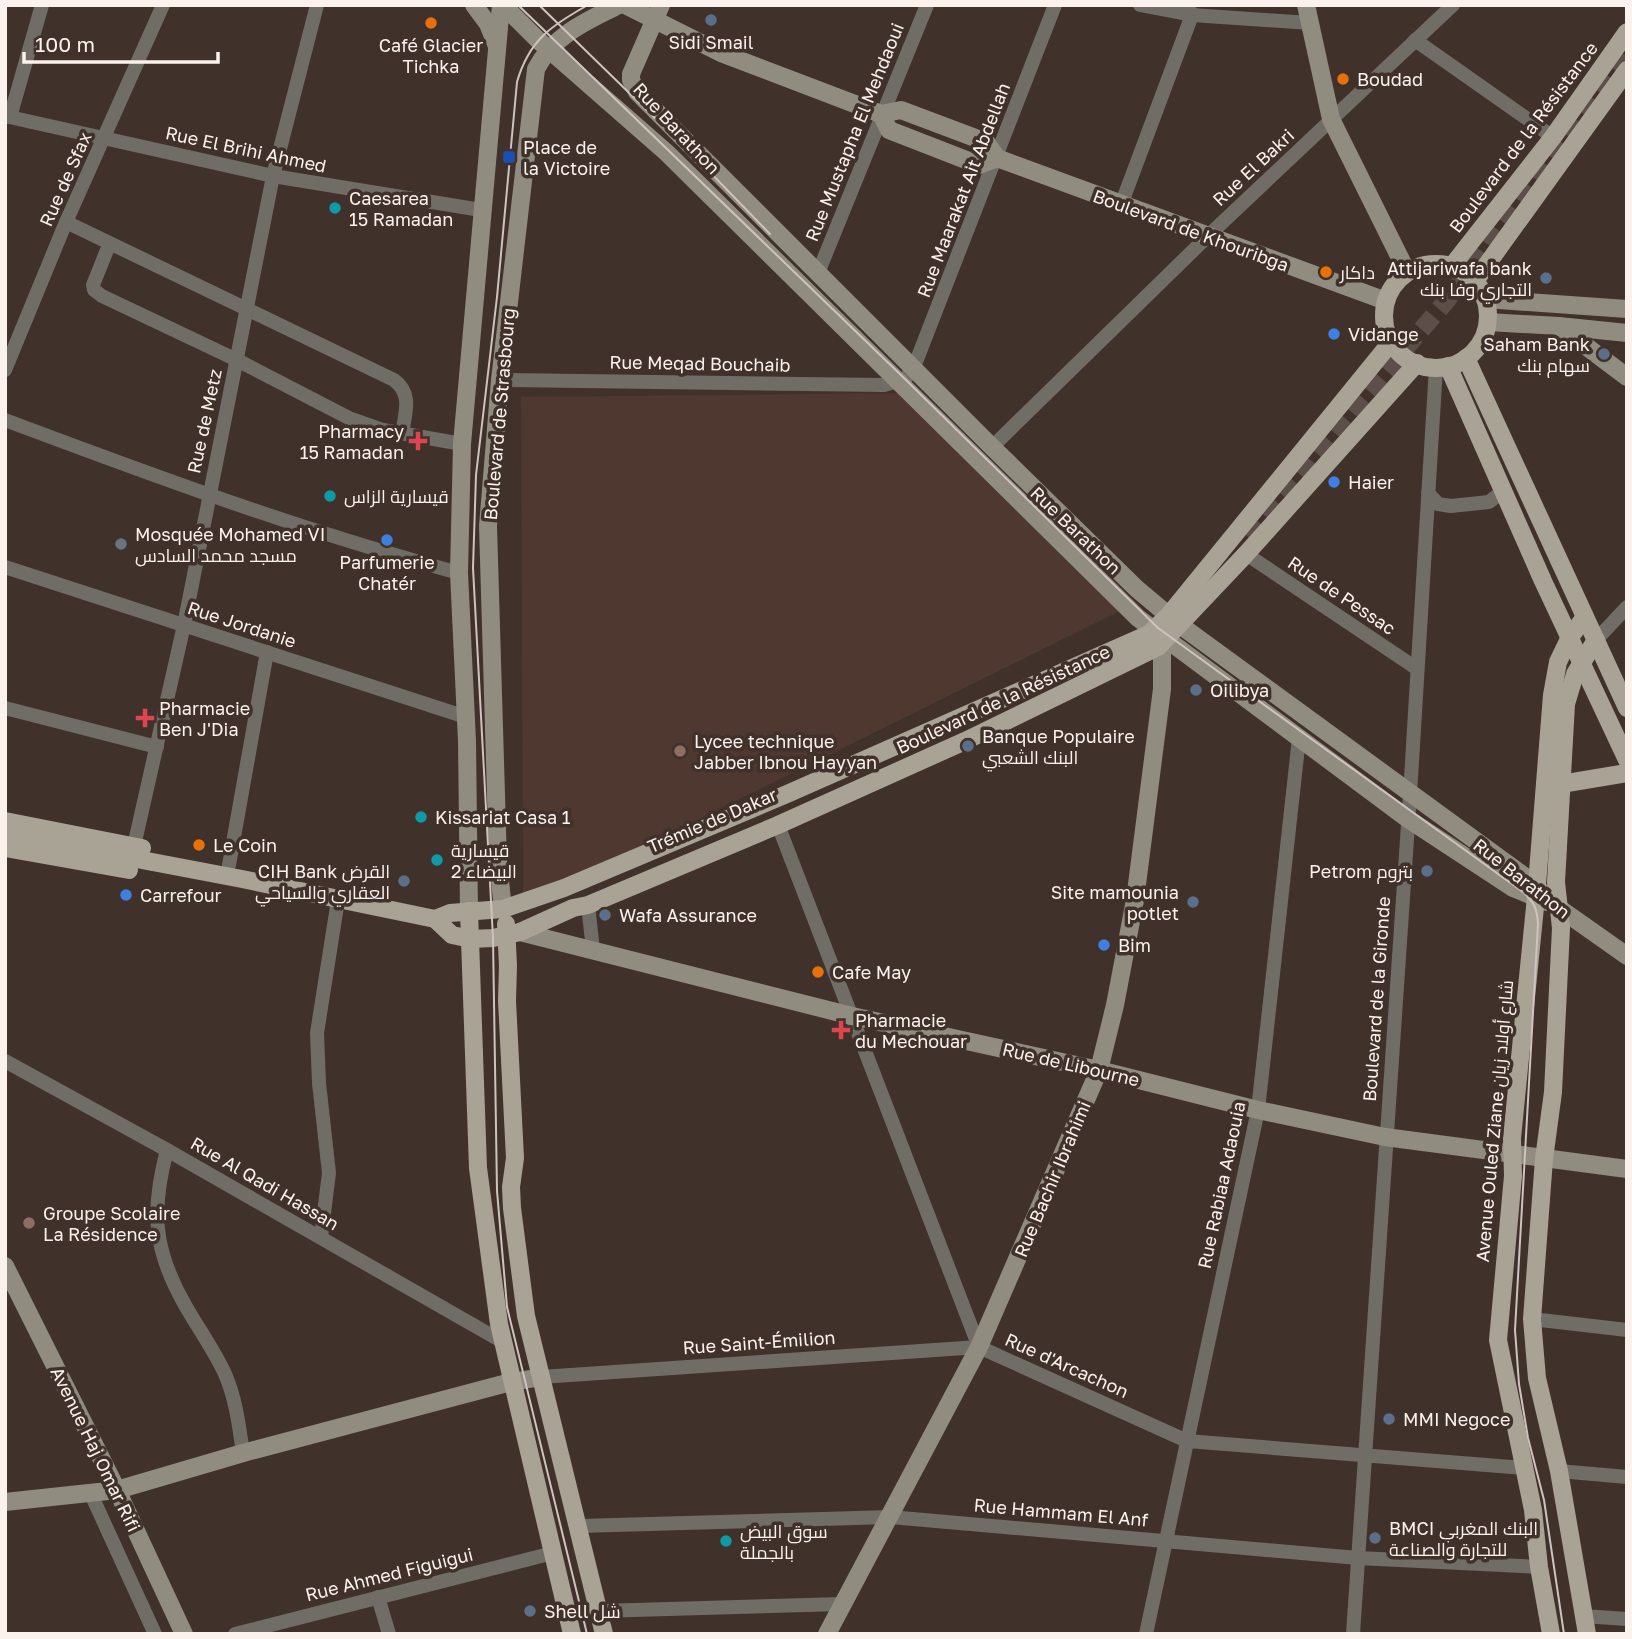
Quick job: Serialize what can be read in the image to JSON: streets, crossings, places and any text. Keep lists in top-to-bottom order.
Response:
{
  "streets": {
    "main road": ["Boulevard de la Résistance", "Trémie de Dakar", "Avenue Ouled Ziane شارع أولاد زيان"],
    "street": [
      "Rue Barathon",
      "Rue Mustapha El Mehdaoui",
      "Rue El Brihi Ahmed",
      "Rue El Bakri",
      "Rue de Sfax",
      "Rue Maarakat Ait Abdellah",
      "Boulevard de Khouribga",
      "Rue Meqad Bouchaib",
      "Boulevard de Strasbourg",
      "Rue de Metz",
      "Rue de Pessac",
      "Rue Jordanie",
      "Boulevard de la Gironde",
      "Rue de Libourne",
      "Rue Bachir Ibrahimi",
      "Rue Al Qadi Hassan",
      "Rue Rabiaa Adaouia",
      "Rue Saint-Émilion",
      "Rue d'Arcachon",
      "Avenue Haj Omar Rifi",
      "Rue Hammam El Anf",
      "Rue Ahmed Figuigui"
    ]
  },
  "crossings": [
    ["Rue Barathon", "Rue Mustapha El Mehdaoui"],
    ["Rue Barathon", "Boulevard de la Résistance"],
    ["Rue Barathon", "Rue El Bakri"],
    ["Rue Barathon", "Rue Maarakat Ait Abdellah"],
    ["Rue Barathon", "Boulevard de Khouribga"],
    ["Rue Barathon", "Boulevard de la Gironde"],
    ["Rue Barathon", "Avenue Ouled Ziane شارع أولاد زيان"],
    ["Rue Mustapha El Mehdaoui", "Boulevard de Khouribga"],
    ["Boulevard de la Résistance", "Boulevard de Khouribga"],
    ["Boulevard de la Résistance", "Boulevard de Strasbourg"],
    ["Boulevard de la Résistance", "Rue de Pessac"],
    ["Boulevard de la Résistance", "Trémie de Dakar"],
    ["Boulevard de la Résistance", "Boulevard de la Gironde"],
    ["Boulevard de la Résistance", "Rue de Libourne"],
    ["Boulevard de la Résistance", "Rue Bachir Ibrahimi"],
    ["Boulevard de la Résistance", "Rue d'Arcachon"],
    ["Rue El Brihi Ahmed", "Rue de Sfax"],
    ["Rue El Brihi Ahmed", "Boulevard de Strasbourg"],
    ["Rue El Brihi Ahmed", "Rue de Metz"],
    ["Rue El Bakri", "Boulevard de Khouribga"],
    ["Rue Maarakat Ait Abdellah", "Boulevard de Khouribga"],
    ["Rue Maarakat Ait Abdellah", "Rue Meqad Bouchaib"],
    ["Boulevard de Khouribga", "Boulevard de la Gironde"],
    ["Rue Meqad Bouchaib", "Boulevard de Strasbourg"],
    ["Boulevard de Strasbourg", "Rue Jordanie"],
    ["Rue de Metz", "Rue Jordanie"],
    ["Rue de Pessac", "Boulevard de la Gironde"],
    ["Boulevard de la Gironde", "Rue de Libourne"],
    ["Boulevard de la Gironde", "Rue d'Arcachon"],
    ["Boulevard de la Gironde", "Rue Hammam El Anf"],
    ["Rue de Libourne", "Avenue Ouled Ziane شارع أولاد زيان"],
    ["Rue de Libourne", "Rue Bachir Ibrahimi"],
    ["Rue de Libourne", "Rue Rabiaa Adaouia"],
    ["Rue de Libourne", "Rue d'Arcachon"],
    ["Avenue Ouled Ziane شارع أولاد زيان", "Rue d'Arcachon"],
    ["Avenue Ouled Ziane شارع أولاد زيان", "Rue Hammam El Anf"],
    ["Rue Bachir Ibrahimi", "Rue Saint-Émilion"],
    ["Rue Bachir Ibrahimi", "Rue d'Arcachon"],
    ["Rue Bachir Ibrahimi", "Rue Hammam El Anf"],
    ["Rue Rabiaa Adaouia", "Rue d'Arcachon"],
    ["Rue Rabiaa Adaouia", "Rue Hammam El Anf"],
    ["Rue Saint-Émilion", "Rue d'Arcachon"]
  ],
  "places": {
    "other": [
      "Sidi Smail",
      "Café Glacier Tichka",
      "Boudad",
      "Caesarea 15 Ramadan",
      "داكار",
      "Attijariwafa bank التجاري وفا بنك",
      "Vidange",
      "Saham Bank سهام بنك",
      "Haier",
      "قيسارية الزاس",
      "Parfumerie Chatér",
      "Mosquée Mohamed VI مسجد محمد السادس",
      "Oilibya",
      "Banque Populaire البنك الشعبي",
      "Lycee technique Jabber Ibnou Hayyan",
      "Kissariat Casa 1",
      "Le Coin",
      "قيسارية البيضاء 2",
      "Petrom بتروم",
      "CIH Bank القرض العقاري والسياحي",
      "Carrefour",
      "Site mamounia potlet",
      "Wafa Assurance",
      "Bim",
      "Cafe May",
      "Groupe Scolaire La Résidence",
      "MMI Negoce",
      "BMCI البنك المغربي للتجارة والصناعة",
      "سوق البيض بالجملة",
      "Shell شل"
    ],
    "transit": ["Place de la Victoire"],
    "health": ["Pharmacy 15 Ramadan", "Pharmacie Ben J'Dia", "Pharmacie du Mechouar"]
  },
  "scale_bar": "100 m"
}
